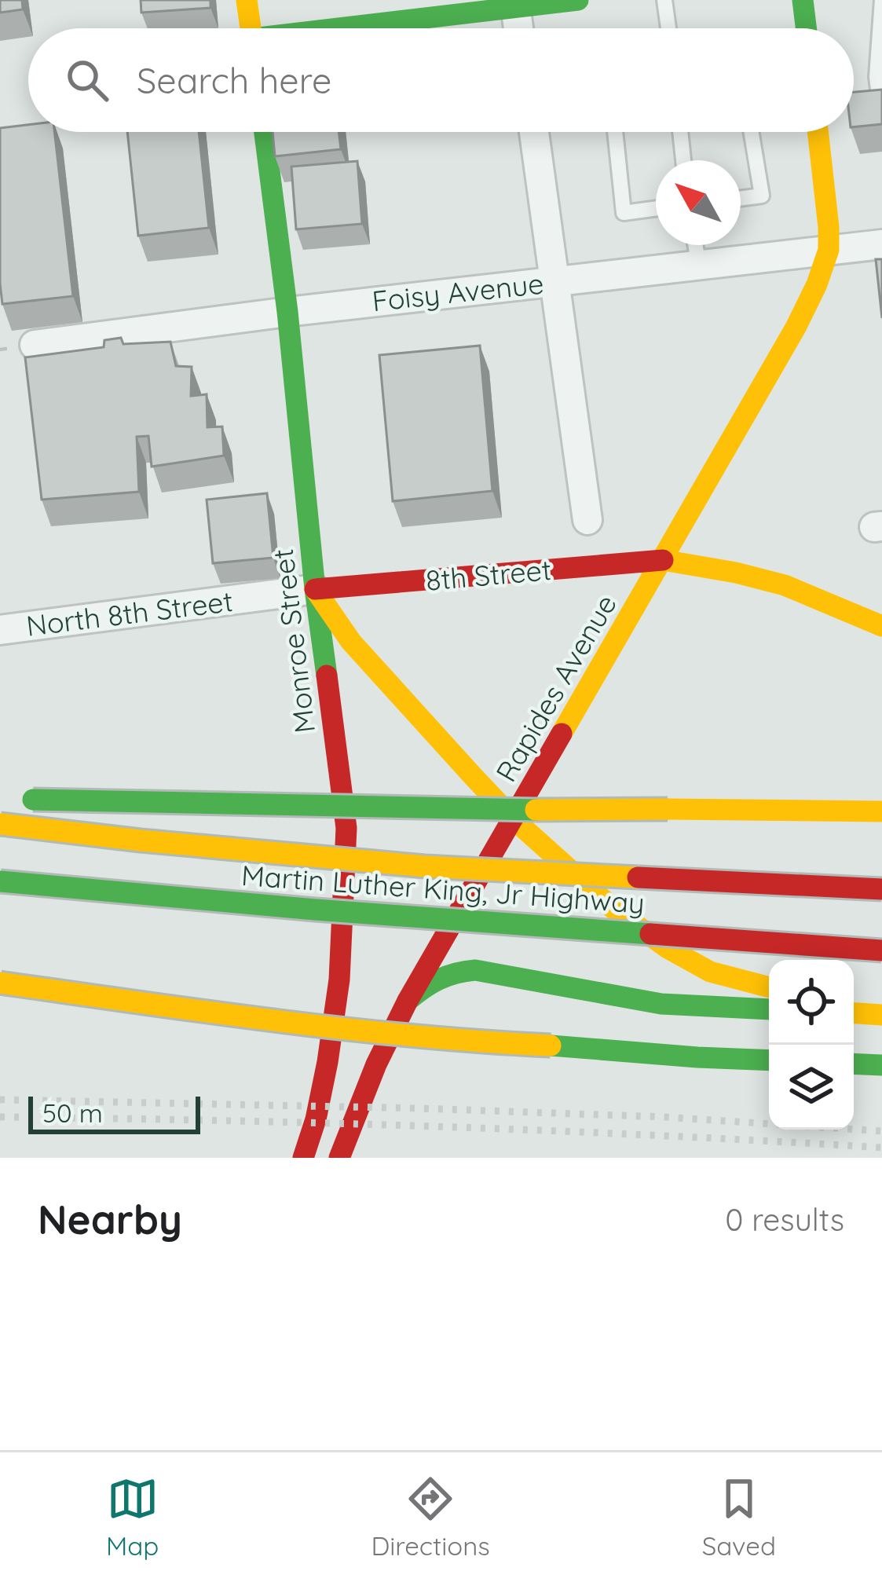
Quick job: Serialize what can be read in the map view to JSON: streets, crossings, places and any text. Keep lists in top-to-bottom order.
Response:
{
  "streets": {
    "main road": [
      "8th Street",
      "Monroe Street",
      "Rapides Avenue",
      "Martin Luther King, Jr Highway"
    ],
    "street": ["Foisy Avenue", "North 8th Street"]
  },
  "crossings": [
    ["Foisy Avenue", "Monroe Street"],
    ["Foisy Avenue", "Rapides Avenue"],
    ["8th Street", "North 8th Street"],
    ["8th Street", "Monroe Street"],
    ["8th Street", "Rapides Avenue"],
    ["North 8th Street", "Monroe Street"]
  ],
  "scale_bar": "50 m",
  "north": "top left",
  "page": {
    "search": "Search here",
    "scale": "50 m",
    "heading": ["Nearby", "0 results"],
    "nav": ["Map", "Directions", "Saved"]
  }
}
